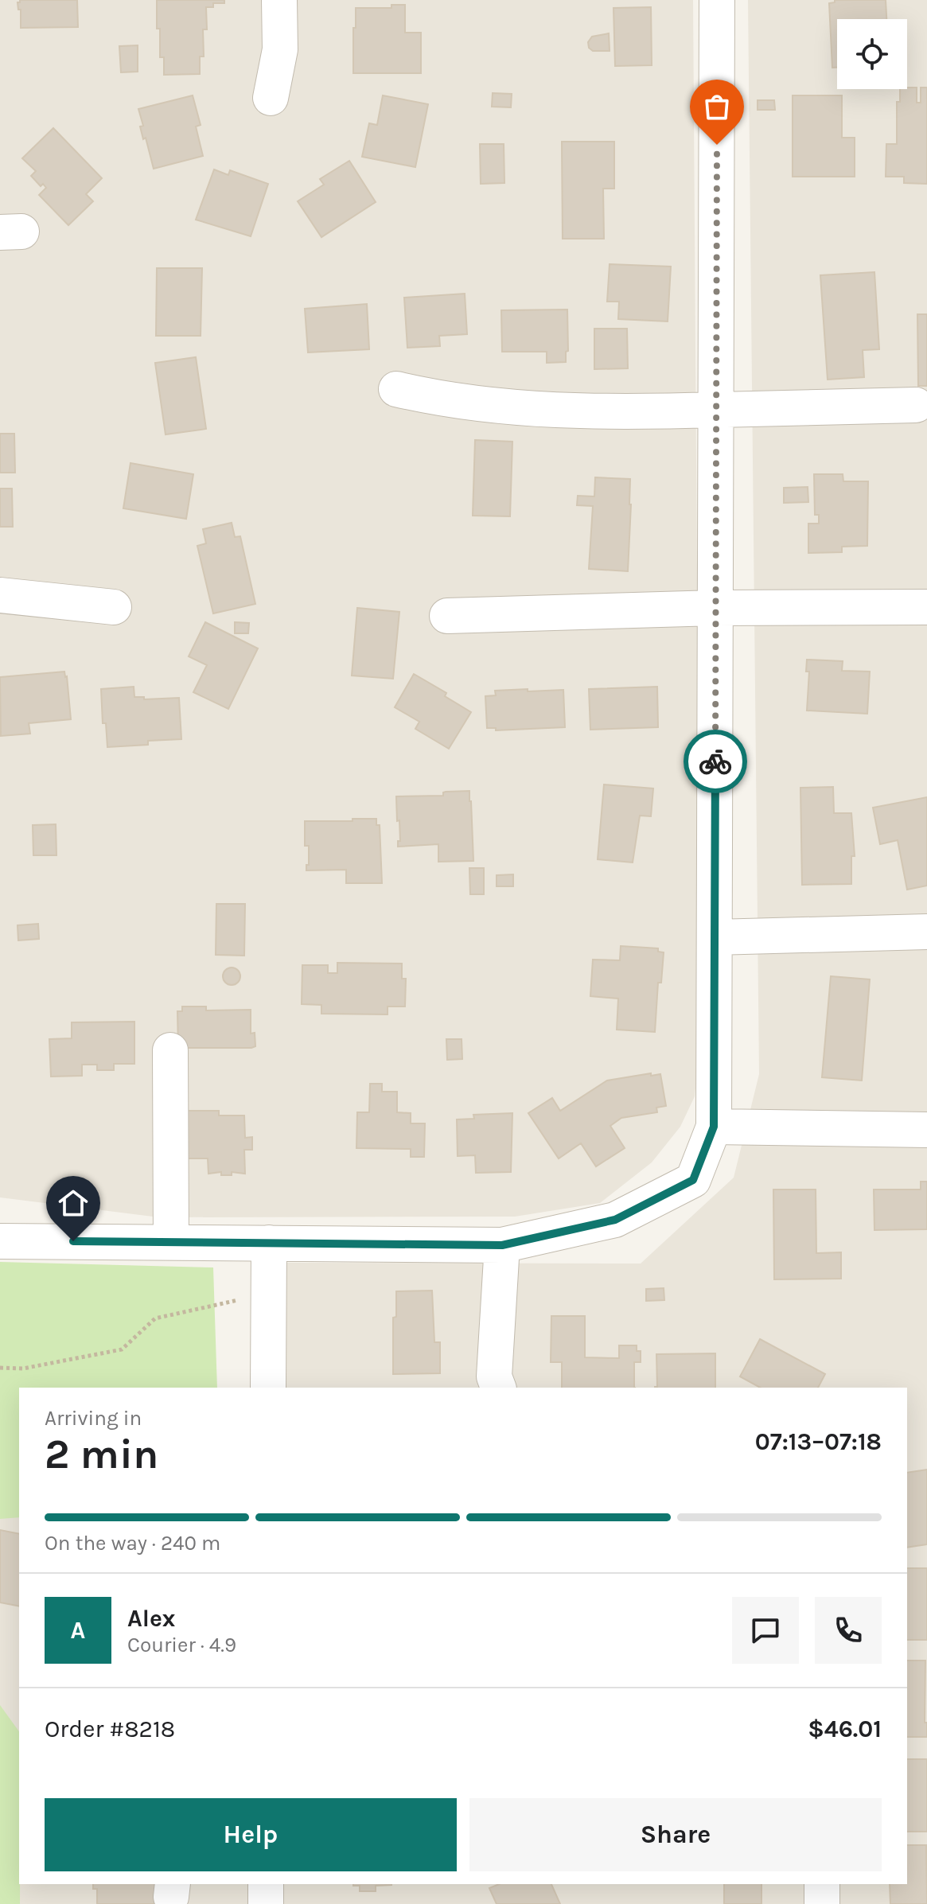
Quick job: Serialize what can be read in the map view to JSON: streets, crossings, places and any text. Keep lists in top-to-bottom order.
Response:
{
  "page": {
    "heading": ["2 min", "Arriving in", "07:13–07:18"],
    "panel": [
      "Alex",
      "Courier · 4.9",
      "Order #8218",
      "$46.01"
    ],
    "bar": "On the way · 240 m",
    "round": "A",
    "buttons": ["Help", "Share"]
  }
}
